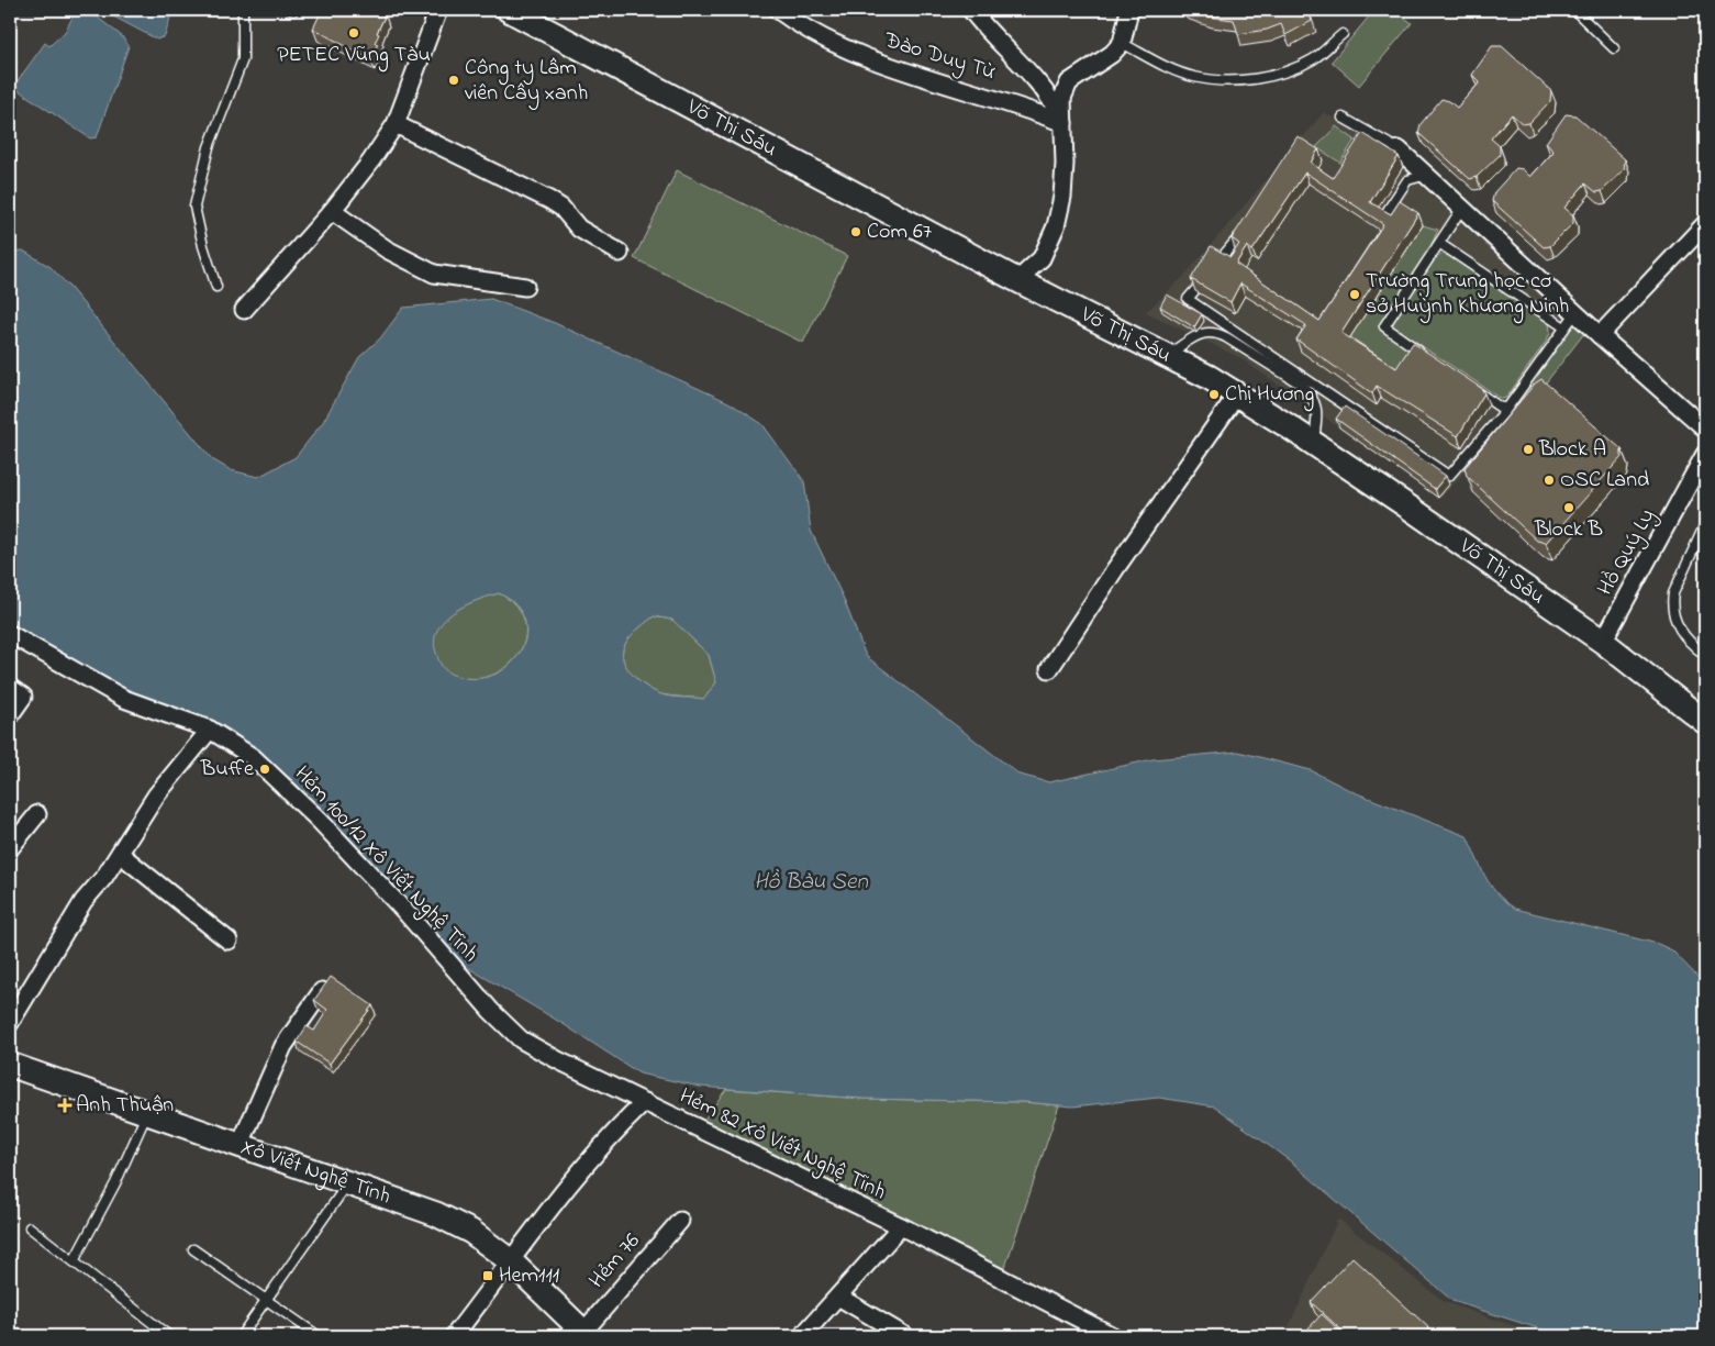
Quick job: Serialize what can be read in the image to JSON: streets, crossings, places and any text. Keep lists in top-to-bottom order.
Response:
{
  "streets": {
    "main road": ["Võ Thị Sáu", "Xô Viết Nghệ Tĩnh"],
    "street": [
      "Đào Duy Từ",
      "Hồ Quý Ly",
      "Hẻm 100/12 Xô Viết Nghệ Tĩnh",
      "Hẻm 82 Xô Viết Nghệ Tĩnh",
      "Hẻm 76"
    ]
  },
  "crossings": [
    ["Võ Thị Sáu", "Hồ Quý Ly"],
    ["Hẻm 100/12 Xô Viết Nghệ Tĩnh", "Hẻm 82 Xô Viết Nghệ Tĩnh"],
    ["Hẻm 82 Xô Viết Nghệ Tĩnh", "Xô Viết Nghệ Tĩnh"],
    ["Xô Viết Nghệ Tĩnh", "Hẻm 76"]
  ],
  "water": ["Hồ Bàu Sen"],
  "places": {
    "other": [
      "PETEC Vũng Tàu",
      "Công ty Lâm viên Cây xanh",
      "Com 67",
      "Trường Trung học cơ sở Huỳnh Khương Ninh",
      "Chị Hương",
      "Block A",
      "OSC Land",
      "Block B",
      "Buffe"
    ],
    "health": ["Anh Thuận"],
    "transit": ["Hem111"]
  }
}
